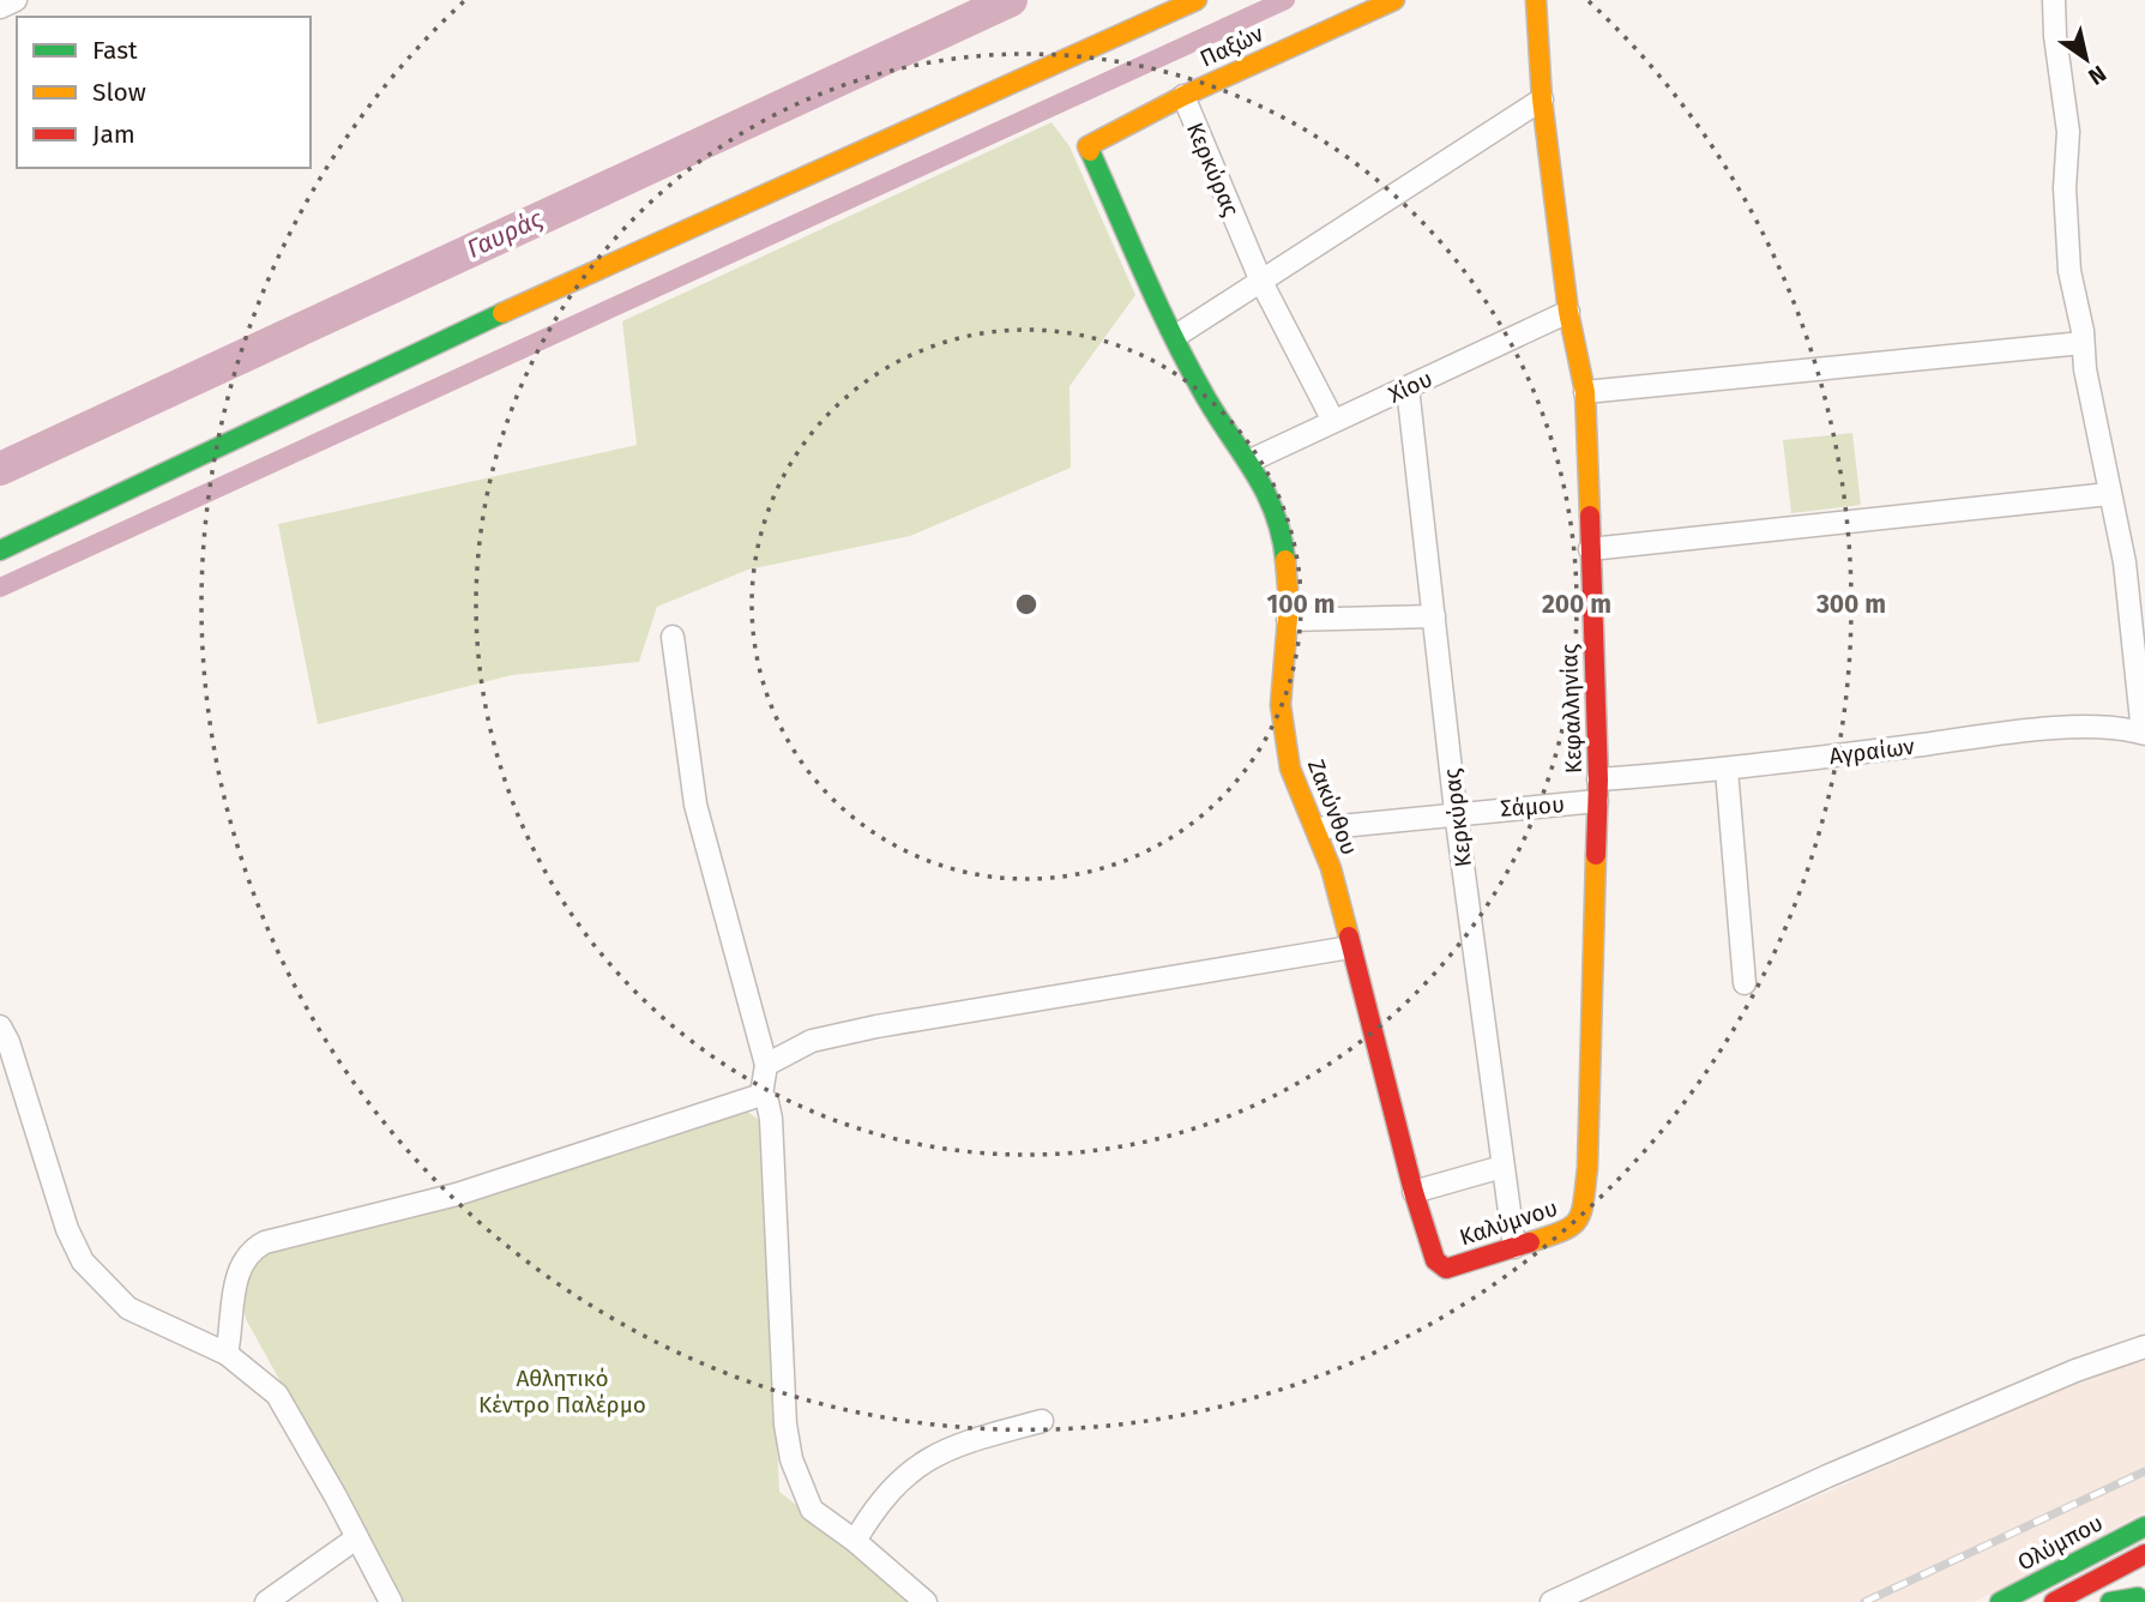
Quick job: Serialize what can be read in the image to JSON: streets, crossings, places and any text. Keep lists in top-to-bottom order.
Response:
{
  "streets": {
    "street": [
      "Παξών",
      "Κερκύρας",
      "Χίου",
      "Κεφαλληνίας",
      "Αγραίων",
      "Σάμου",
      "Ζακύνθου",
      "Καλύμνου",
      "Ολύμπου"
    ]
  },
  "crossings": [
    ["Παξών", "Κερκύρας"],
    ["Παξών", "Ζακύνθου"],
    ["Κερκύρας", "Χίου"],
    ["Κερκύρας", "Σάμου"],
    ["Κερκύρας", "Καλύμνου"],
    ["Χίου", "Κεφαλληνίας"],
    ["Χίου", "Ζακύνθου"],
    ["Κεφαλληνίας", "Αγραίων"],
    ["Κεφαλληνίας", "Σάμου"],
    ["Κεφαλληνίας", "Καλύμνου"],
    ["Αγραίων", "Σάμου"],
    ["Σάμου", "Ζακύνθου"],
    ["Ζακύνθου", "Καλύμνου"]
  ],
  "water": ["Γαυράς"],
  "parks": ["Αθλητικό Κέντρο Παλέρμο"],
  "legend": ["Fast", "Slow", "Jam"],
  "north": "bottom right",
  "rings": ["100 m", "200 m", "300 m"]
}
